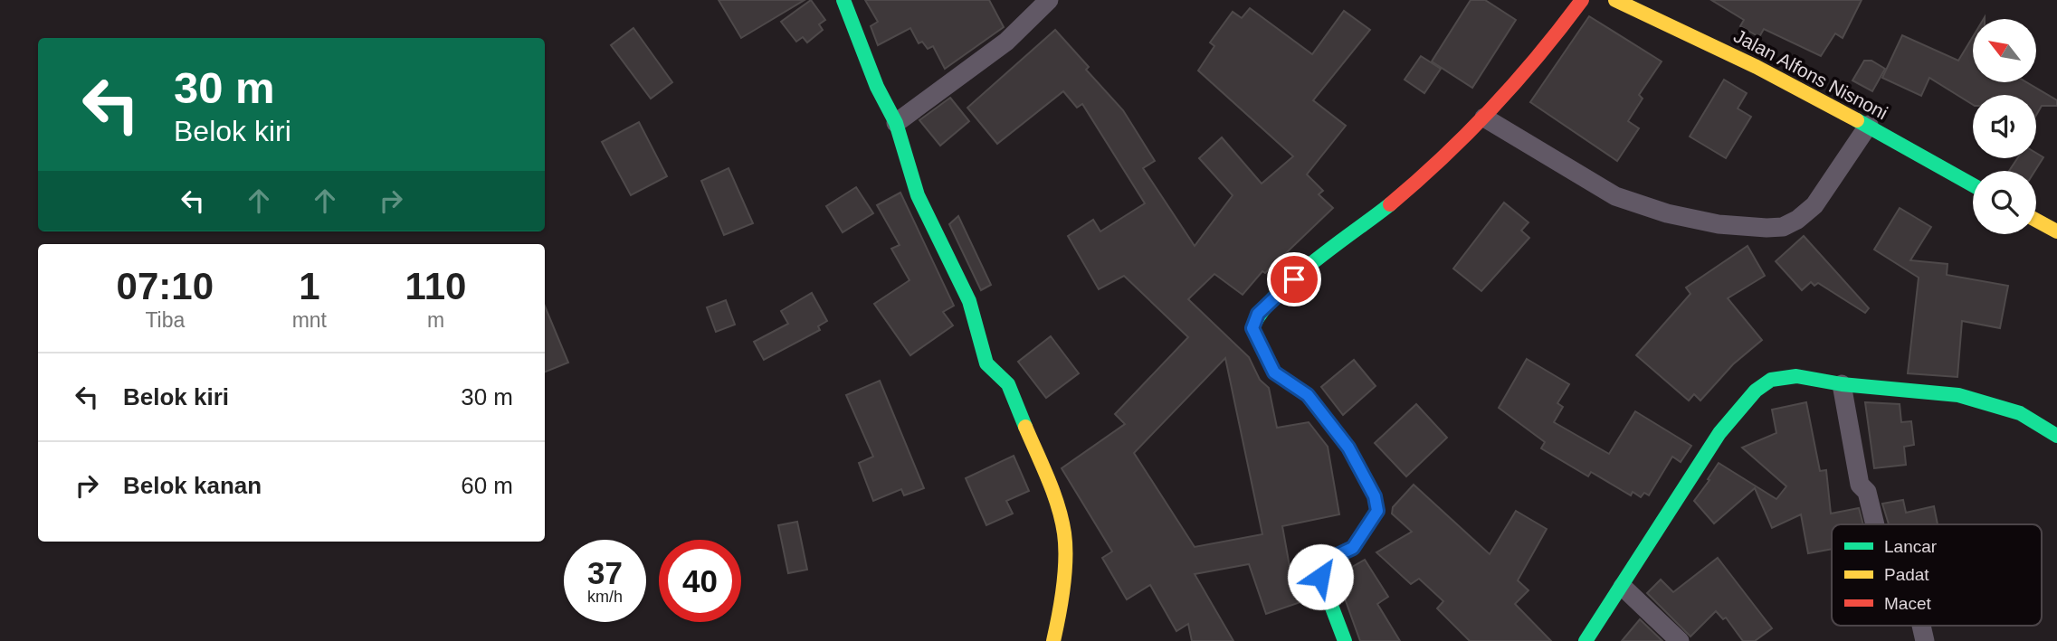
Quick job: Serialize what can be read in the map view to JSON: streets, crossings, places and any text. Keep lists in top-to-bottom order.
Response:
{
  "streets": {
    "street": ["Jalan Alfons Nisnoni"]
  },
  "legend": ["Lancar", "Padat", "Macet"],
  "north": "top left",
  "page": {
    "turn": ["30 m", "Belok kiri"],
    "eta": [
      "07:10",
      "Tiba",
      "1",
      "mnt",
      "110",
      "m"
    ],
    "list": [
      {
        "name": "Belok kiri",
        "value": "30 m"
      },
      {
        "name": "Belok kanan",
        "value": "60 m"
      }
    ],
    "speed": "37 km/h",
    "limit": "40"
  }
}
